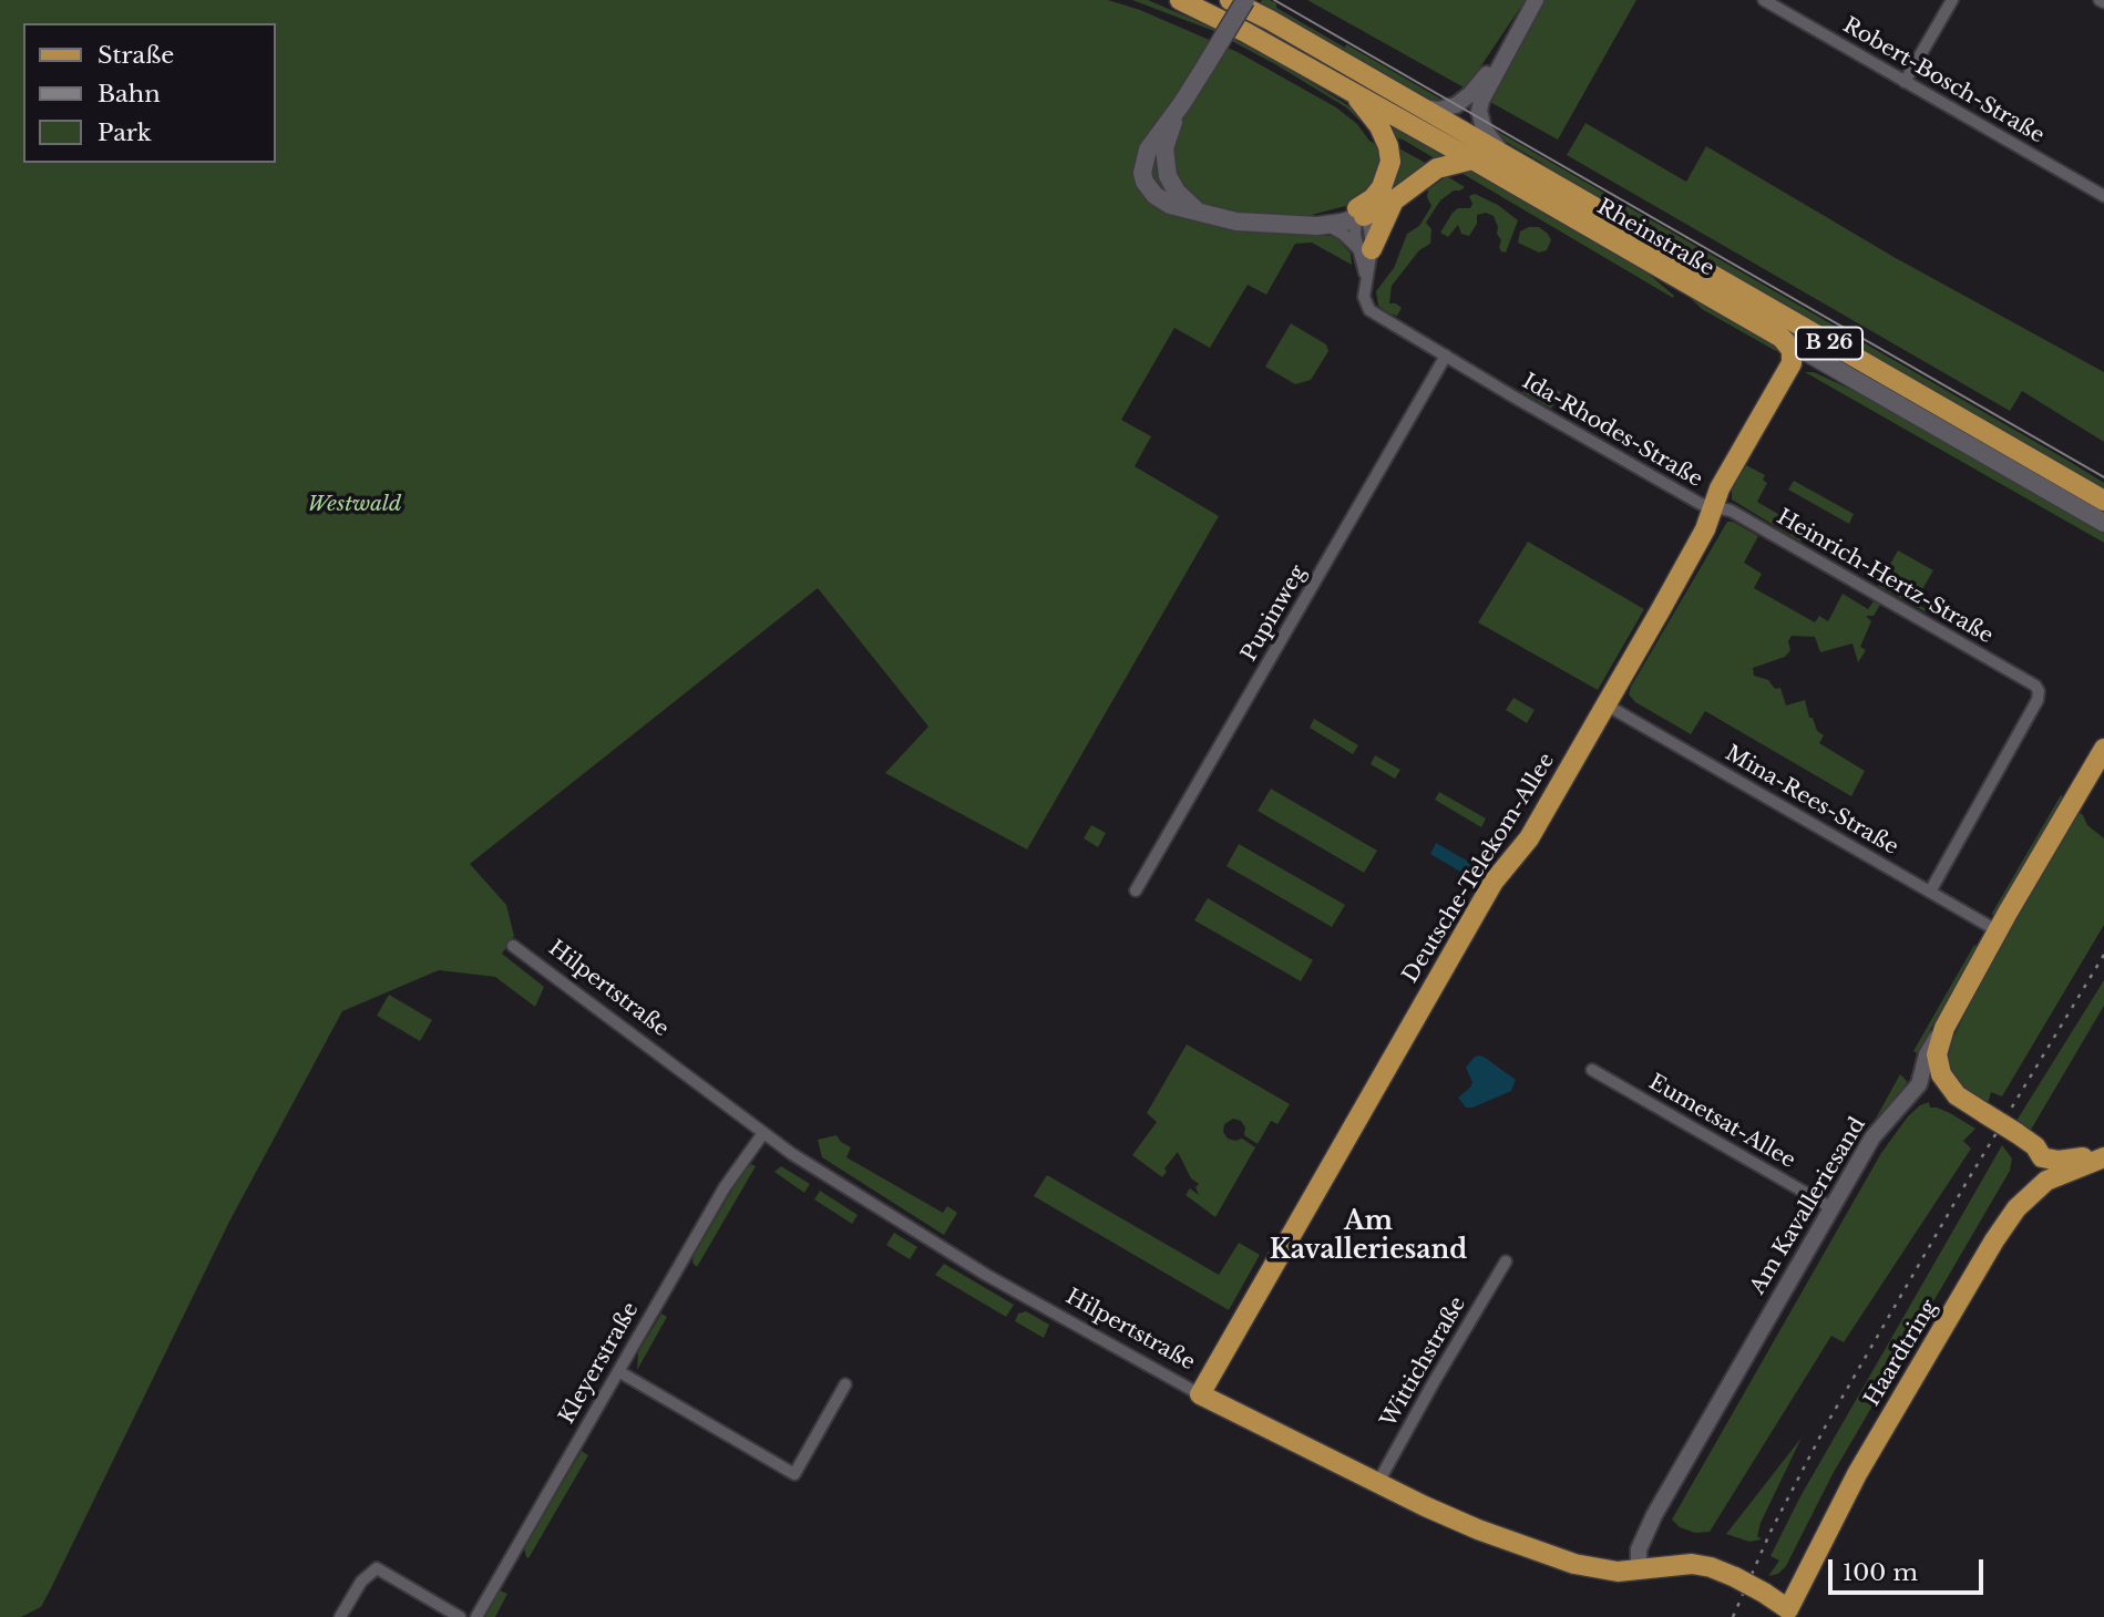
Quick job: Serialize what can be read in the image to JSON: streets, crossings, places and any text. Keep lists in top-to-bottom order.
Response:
{
  "streets": {
    "main road": [
      "Rheinstraße",
      "B 26",
      "Deutsche-Telekom-Allee",
      "Hilpertstraße",
      "Am Kavalleriesand",
      "Haardtring"
    ],
    "street": [
      "Robert-Bosch-Straße",
      "Ida-Rhodes-Straße",
      "Heinrich-Hertz-Straße",
      "Pupinweg",
      "Mina-Rees-Straße",
      "Eumetsat-Allee",
      "Wittichstraße",
      "Kleyerstraße"
    ]
  },
  "crossings": [
    ["Rheinstraße", "Deutsche-Telekom-Allee"],
    ["Ida-Rhodes-Straße", "Heinrich-Hertz-Straße"],
    ["Ida-Rhodes-Straße", "Pupinweg"],
    ["Ida-Rhodes-Straße", "Deutsche-Telekom-Allee"],
    ["Heinrich-Hertz-Straße", "Mina-Rees-Straße"],
    ["Heinrich-Hertz-Straße", "Deutsche-Telekom-Allee"],
    ["Mina-Rees-Straße", "Deutsche-Telekom-Allee"],
    ["Mina-Rees-Straße", "Am Kavalleriesand"],
    ["Deutsche-Telekom-Allee", "Hilpertstraße"],
    ["Hilpertstraße", "Am Kavalleriesand"],
    ["Hilpertstraße", "Haardtring"],
    ["Hilpertstraße", "Wittichstraße"],
    ["Hilpertstraße", "Kleyerstraße"],
    ["Eumetsat-Allee", "Am Kavalleriesand"]
  ],
  "districts": ["Am Kavalleriesand"],
  "parks": ["Westwald"],
  "legend": ["Straße", "Bahn", "Park"],
  "scale_bar": "100 m"
}
